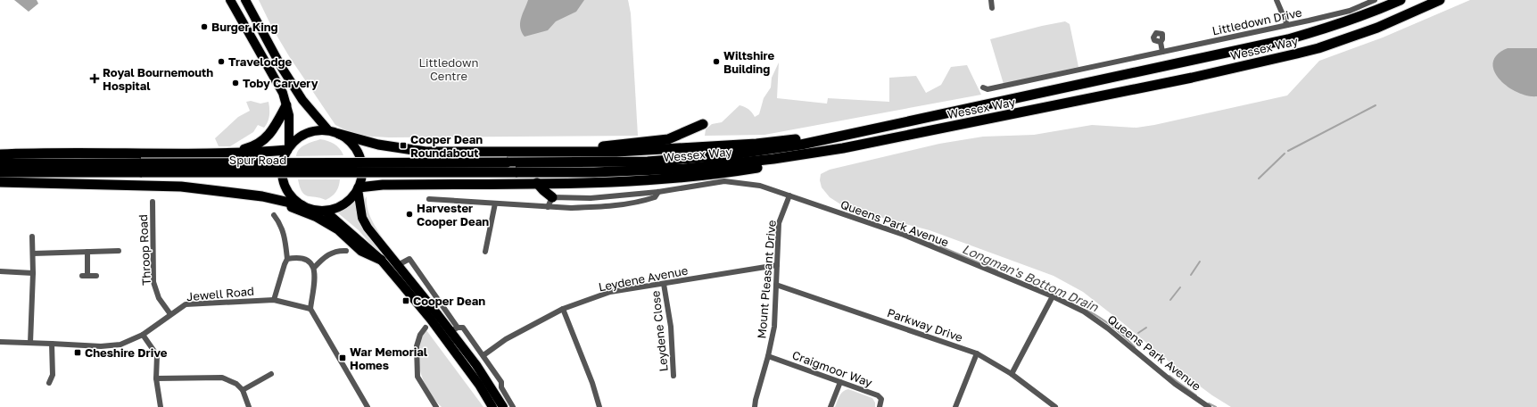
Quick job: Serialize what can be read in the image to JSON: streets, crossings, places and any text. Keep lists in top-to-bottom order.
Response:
{
  "streets": {
    "highway": ["Wessex Way", "Spur Road"],
    "street": [
      "Littledown Drive",
      "Queens Park Avenue",
      "Throop Road",
      "Leydene Avenue",
      "Mount Pleasant Drive",
      "Jewell Road",
      "Parkway Drive",
      "Leydene Close",
      "Craigmoor Way"
    ]
  },
  "crossings": [
    ["Wessex Way", "Spur Road"],
    ["Queens Park Avenue", "Mount Pleasant Drive"],
    ["Throop Road", "Jewell Road"],
    ["Leydene Avenue", "Mount Pleasant Drive"],
    ["Leydene Avenue", "Leydene Close"],
    ["Mount Pleasant Drive", "Parkway Drive"],
    ["Mount Pleasant Drive", "Craigmoor Way"]
  ],
  "water": ["Longman's Bottom Drain"],
  "parks": ["Littledown Centre"],
  "places": {
    "other": [
      "Burger King",
      "Travelodge",
      "Wiltshire Building",
      "Toby Carvery",
      "Harvester Cooper Dean"
    ],
    "health": ["Royal Bournemouth Hospital"],
    "transit": [
      "Cooper Dean Roundabout",
      "Cooper Dean",
      "Cheshire Drive",
      "War Memorial Homes"
    ]
  }
}
